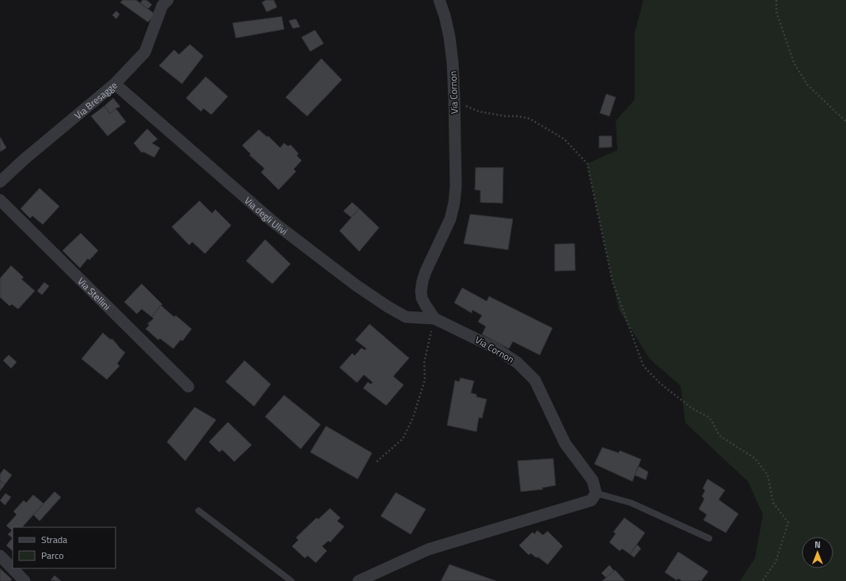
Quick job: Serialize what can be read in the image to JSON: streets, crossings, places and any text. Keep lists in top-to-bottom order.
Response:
{
  "streets": {
    "street": [
      "Via Cornon",
      "Via Bresagge",
      "Via degli Ulivi",
      "Via Stellini"
    ]
  },
  "crossings": [
    ["Via Cornon", "Via degli Ulivi"],
    ["Via Bresagge", "Via degli Ulivi"]
  ],
  "legend": ["Strada", "Parco"],
  "north": "top"
}
